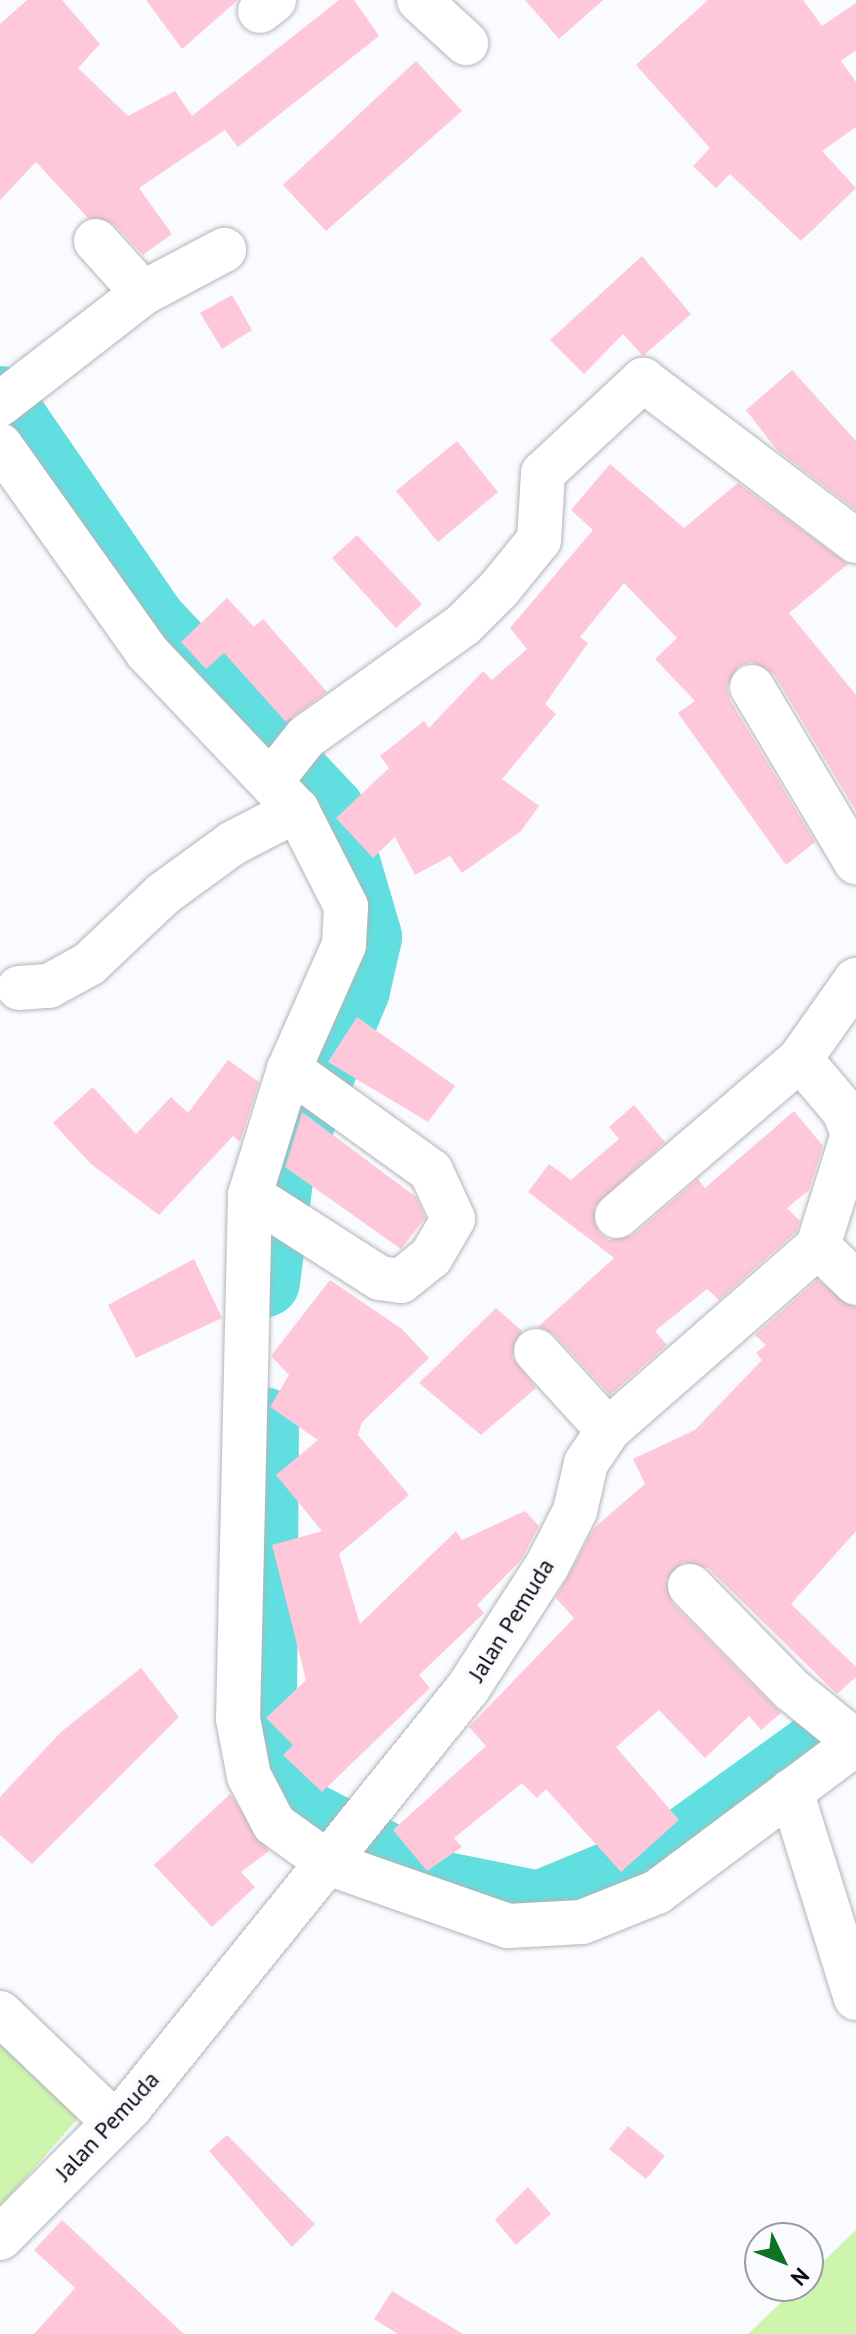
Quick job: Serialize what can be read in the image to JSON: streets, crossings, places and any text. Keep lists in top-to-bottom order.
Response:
{
  "streets": {
    "street": ["Jalan Pemuda"]
  },
  "north": "bottom right"
}
